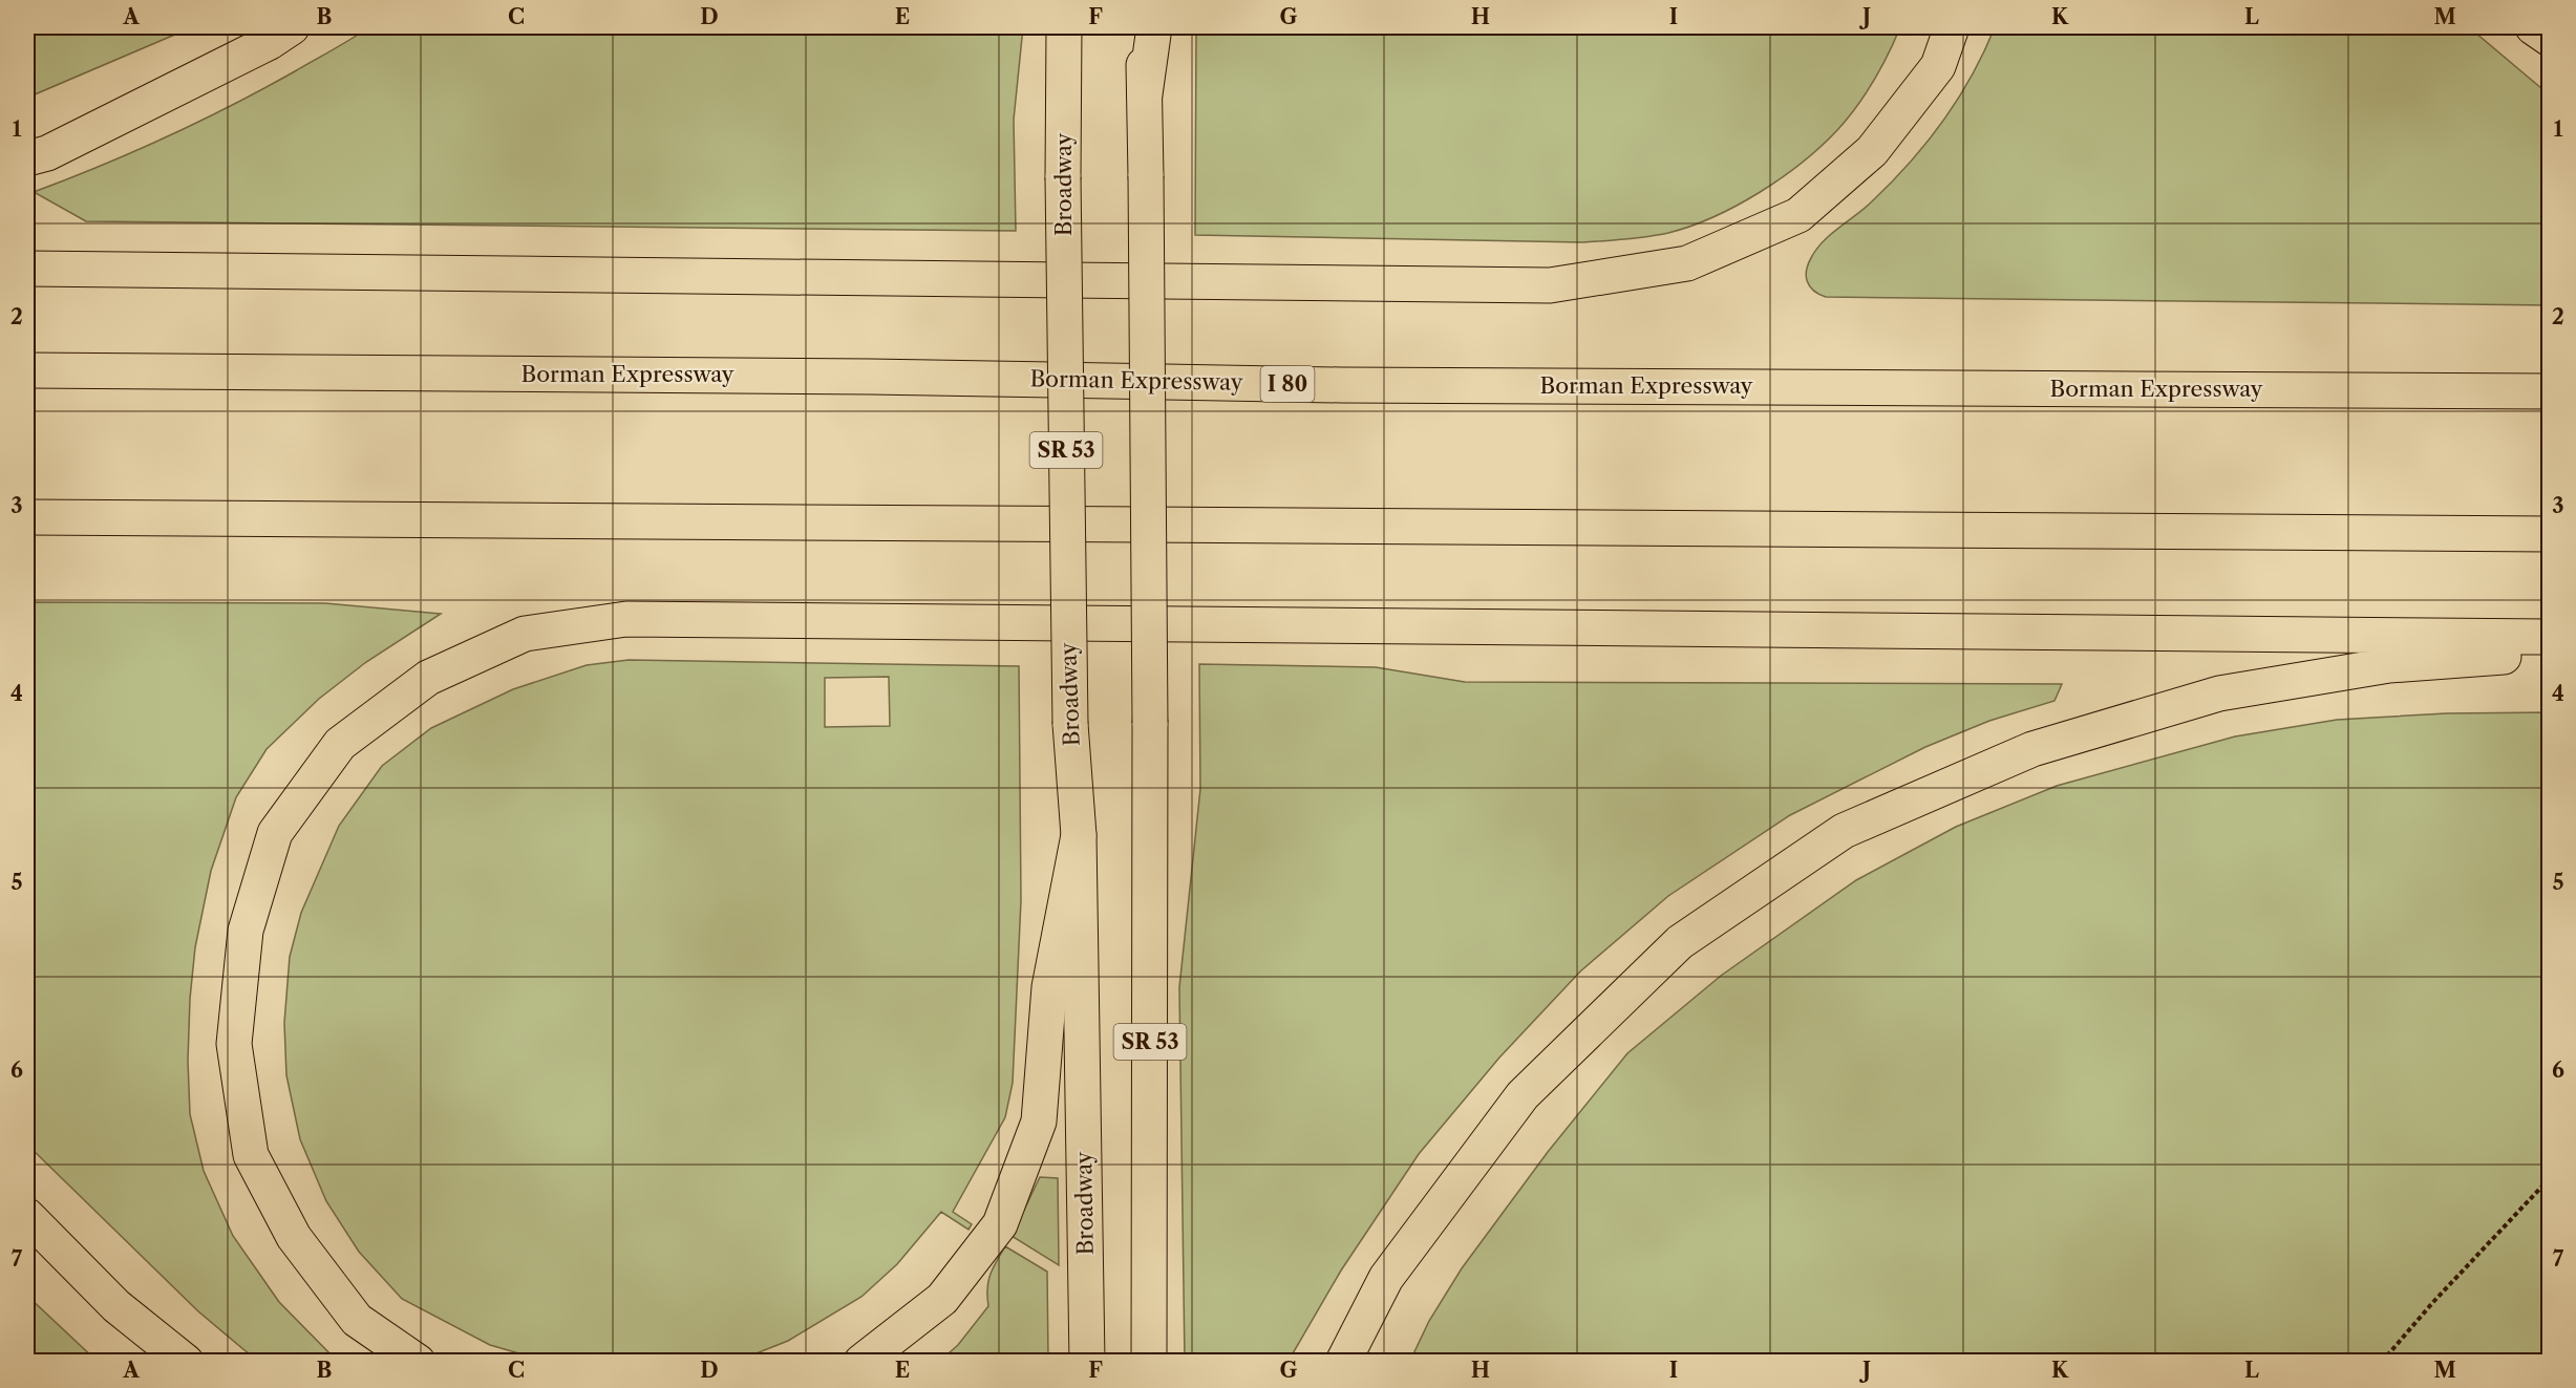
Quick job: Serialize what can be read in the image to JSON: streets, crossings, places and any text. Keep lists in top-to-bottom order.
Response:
{
  "streets": {
    "main road": [
      "Broadway",
      "Borman Expressway",
      "I 80",
      "SR 53"
    ]
  },
  "grid": {
    "columns": [
      "A",
      "B",
      "C",
      "D",
      "E",
      "F",
      "G",
      "H",
      "I",
      "J",
      "K",
      "L",
      "M"
    ],
    "rows": [
      "1",
      "2",
      "3",
      "4",
      "5",
      "6",
      "7"
    ]
  }
}
